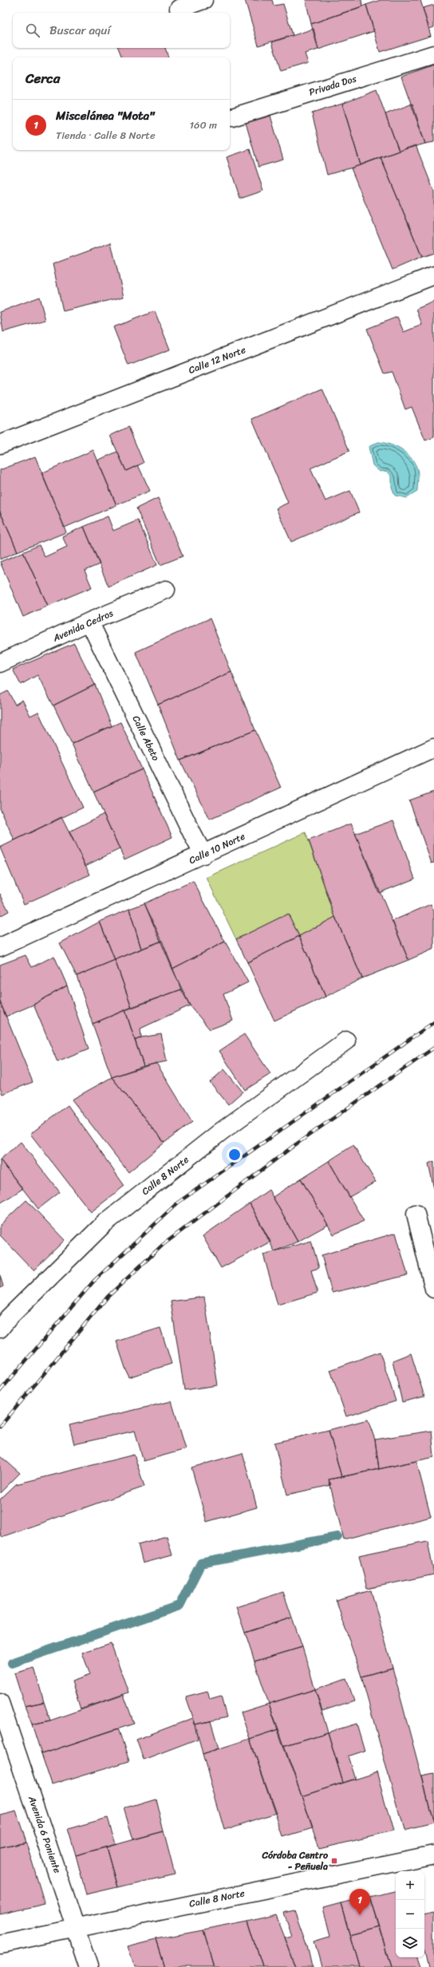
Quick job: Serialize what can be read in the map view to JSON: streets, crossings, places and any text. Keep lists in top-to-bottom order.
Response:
{
  "streets": {
    "street": [
      "Privada Dos",
      "Calle 12 Norte",
      "Avenida Cedros",
      "Calle Abeto",
      "Calle 10 Norte",
      "Calle 8 Norte",
      "Avenida 6 Poniente"
    ]
  },
  "crossings": [
    ["Avenida Cedros", "Calle Abeto"],
    ["Calle Abeto", "Calle 10 Norte"],
    ["Calle 8 Norte", "Avenida 6 Poniente"]
  ],
  "places": {
    "transit": ["Córdoba Centro - Peñuela"]
  },
  "page": {
    "search": "Buscar aquí",
    "heading": "Cerca",
    "list": [
      {
        "mark": "1",
        "name": "Miscelánea \"Mota\"",
        "note": "Tienda · Calle 8 Norte",
        "value": "160 m"
      }
    ],
    "map_buttons": ["+", "−"],
    "pins": "1"
  }
}
